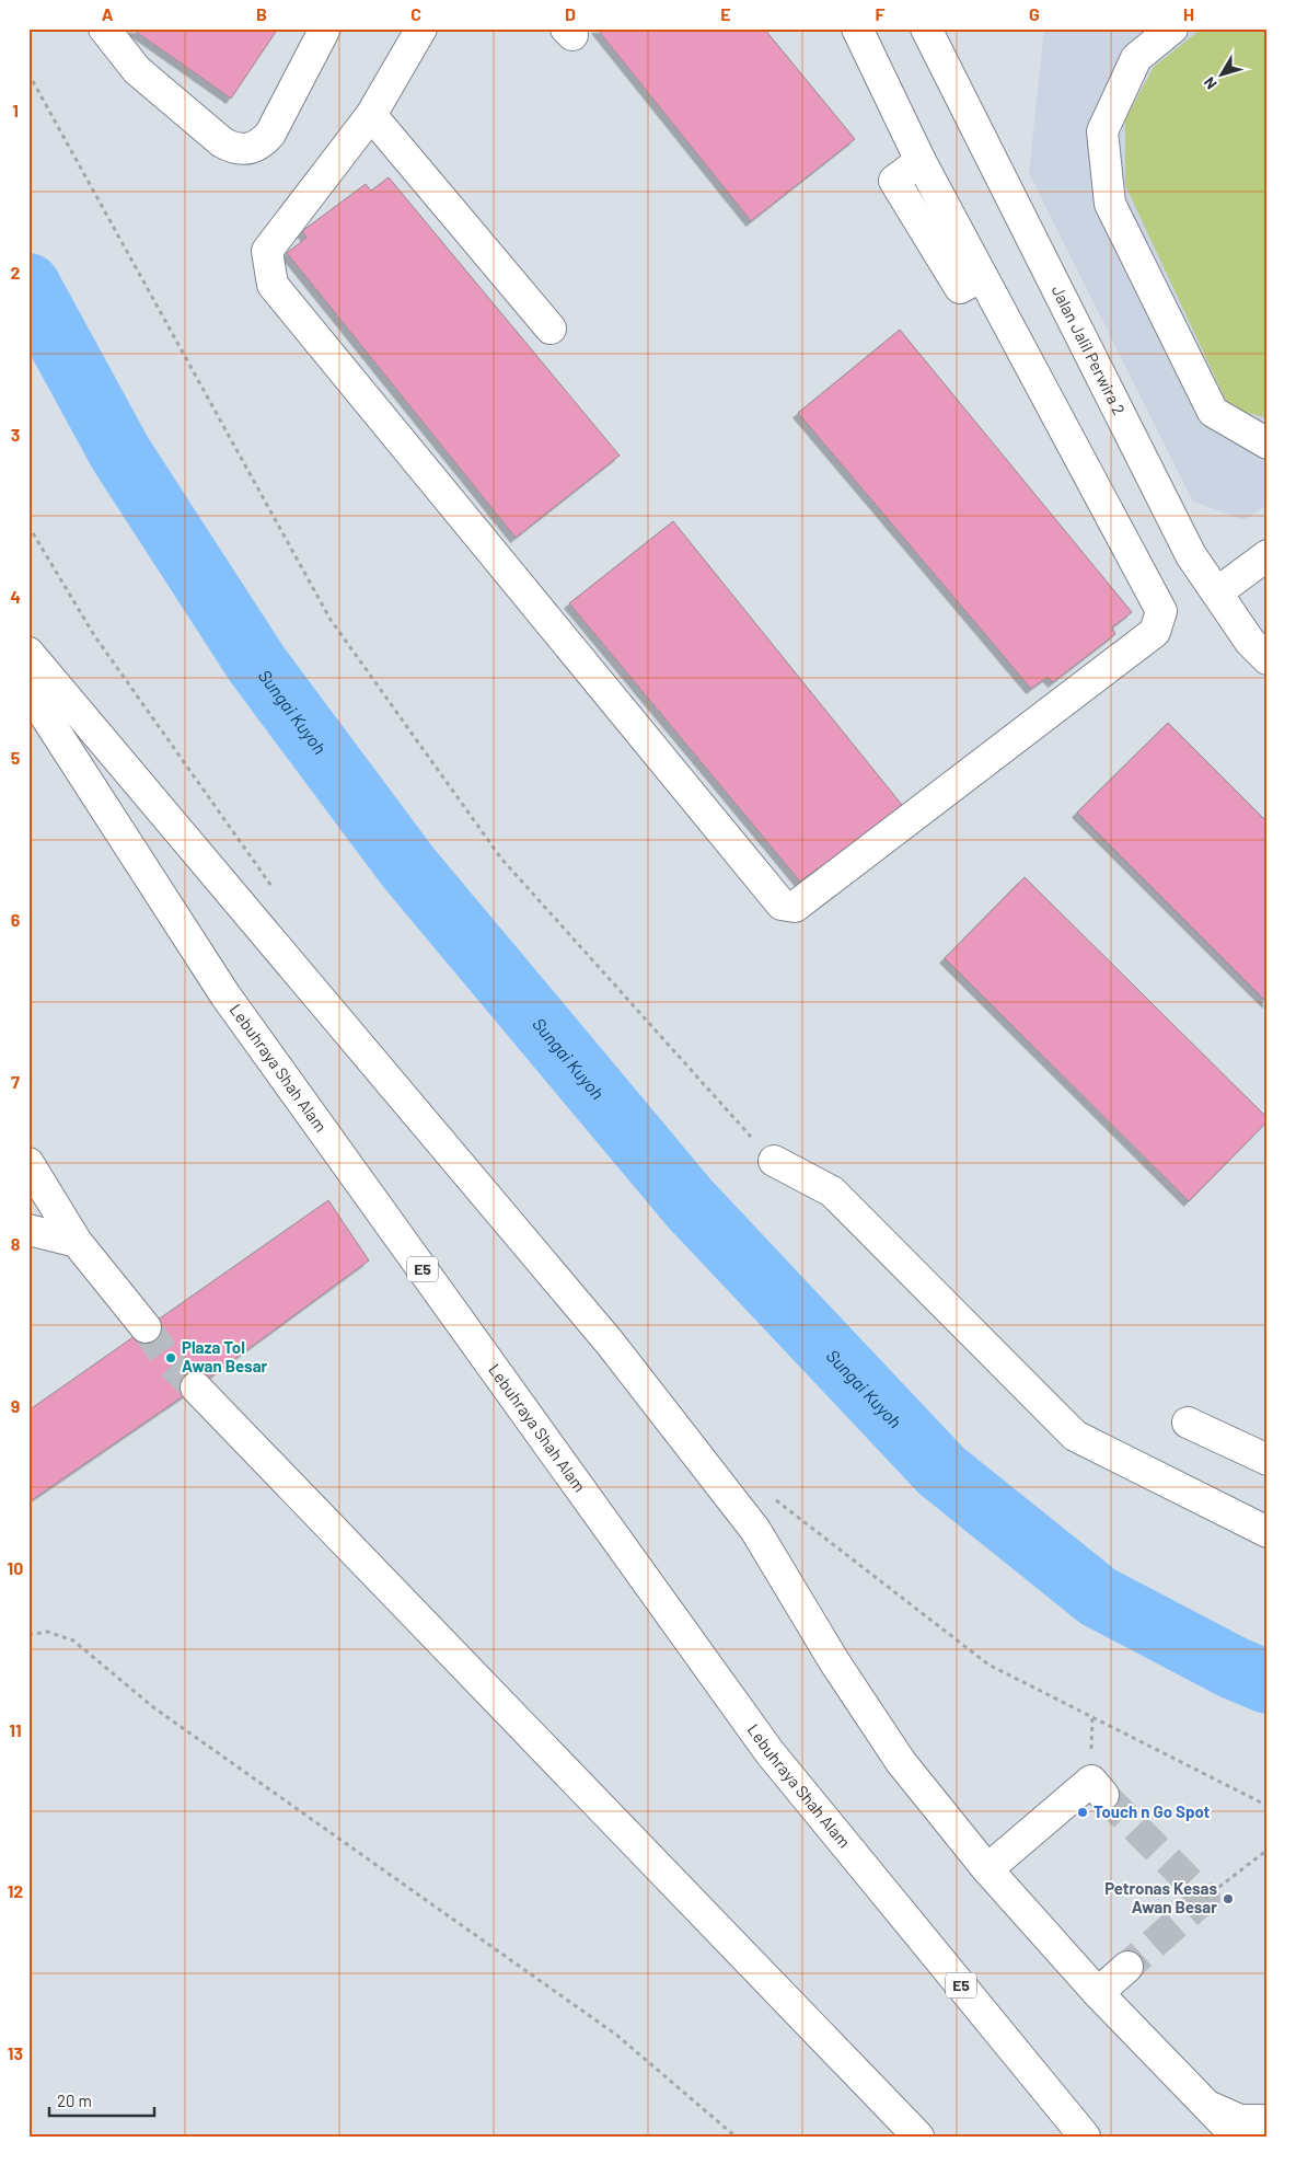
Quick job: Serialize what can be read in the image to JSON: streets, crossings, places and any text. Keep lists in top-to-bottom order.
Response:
{
  "streets": {
    "main road": ["Jalan Jalil Perwira 2", "Lebuhraya Shah Alam", "E5"]
  },
  "water": ["Sungai Kuyoh"],
  "places": ["Plaza Tol Awan Besar", "Touch n Go Spot", "Petronas Kesas Awan Besar"],
  "scale_bar": "20 m",
  "north": "bottom left",
  "grid": {
    "columns": [
      "A",
      "B",
      "C",
      "D",
      "E",
      "F",
      "G",
      "H"
    ],
    "rows": [
      "1",
      "2",
      "3",
      "4",
      "5",
      "6",
      "7",
      "8",
      "9",
      "10",
      "11",
      "12",
      "13"
    ]
  }
}
